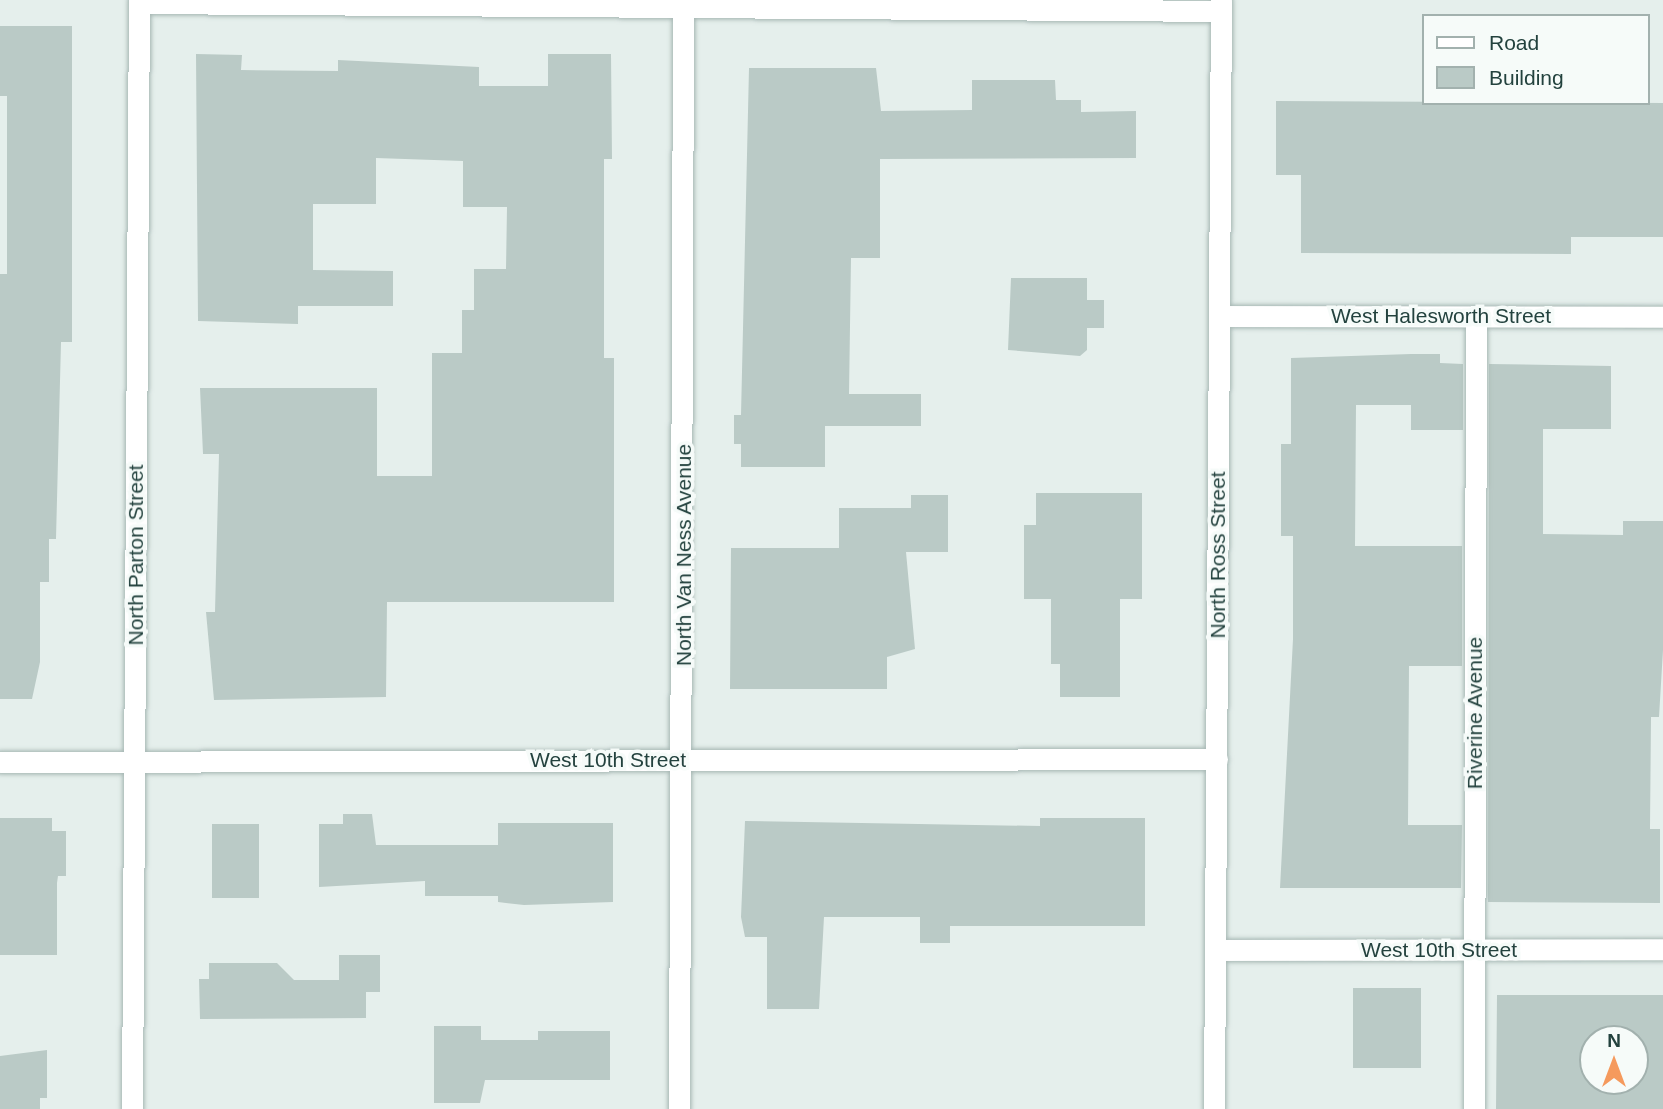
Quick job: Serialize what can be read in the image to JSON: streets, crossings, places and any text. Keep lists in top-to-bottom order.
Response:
{
  "streets": {
    "street": [
      "West Halesworth Street",
      "North Parton Street",
      "North Van Ness Avenue",
      "North Ross Street",
      "Riverine Avenue",
      "West 10th Street"
    ]
  },
  "crossings": [
    ["West Halesworth Street", "North Ross Street"],
    ["West Halesworth Street", "Riverine Avenue"],
    ["North Parton Street", "West 10th Street"],
    ["North Van Ness Avenue", "West 10th Street"],
    ["North Ross Street", "West 10th Street"],
    ["Riverine Avenue", "West 10th Street"]
  ],
  "legend": ["Road", "Building"],
  "north": "top"
}
